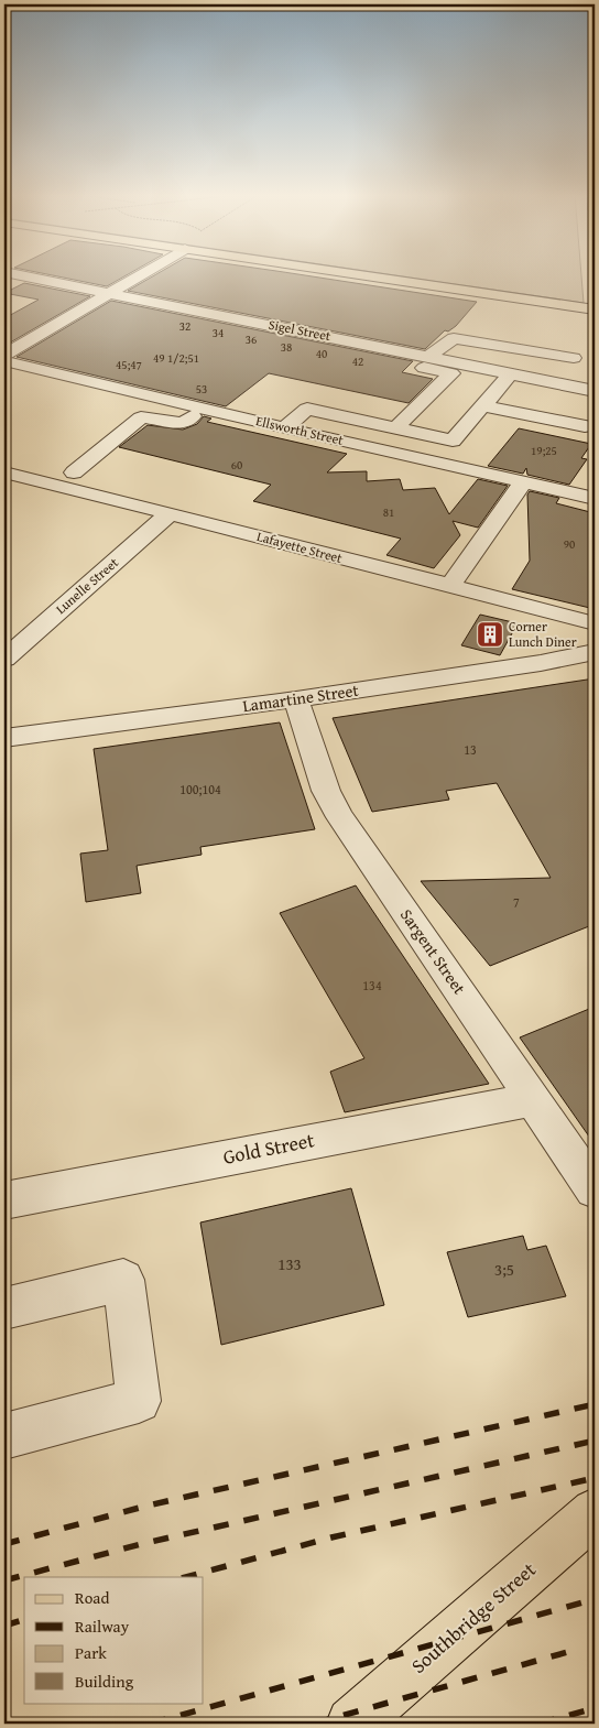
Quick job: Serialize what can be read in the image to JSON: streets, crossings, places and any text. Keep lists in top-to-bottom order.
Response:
{
  "streets": {
    "main road": ["Southbridge Street"],
    "street": [
      "Sigel Street",
      "Ellsworth Street",
      "Lafayette Street",
      "Lunelle Street",
      "Lamartine Street",
      "Sargent Street",
      "Gold Street"
    ]
  },
  "crossings": [
    ["Lafayette Street", "Lunelle Street"],
    ["Lamartine Street", "Sargent Street"],
    ["Sargent Street", "Gold Street"]
  ],
  "places": {
    "building": ["Corner Lunch Diner"]
  },
  "house_numbers": [
    "32",
    "34",
    "36",
    "38",
    "40",
    "49 1/2;51",
    "42",
    "45;47",
    "53",
    "19;25",
    "60",
    "81",
    "90",
    "13",
    "100;104",
    "7",
    "134",
    "133",
    "3;5"
  ],
  "legend": [
    "Road",
    "Railway",
    "Park",
    "Building"
  ]
}
